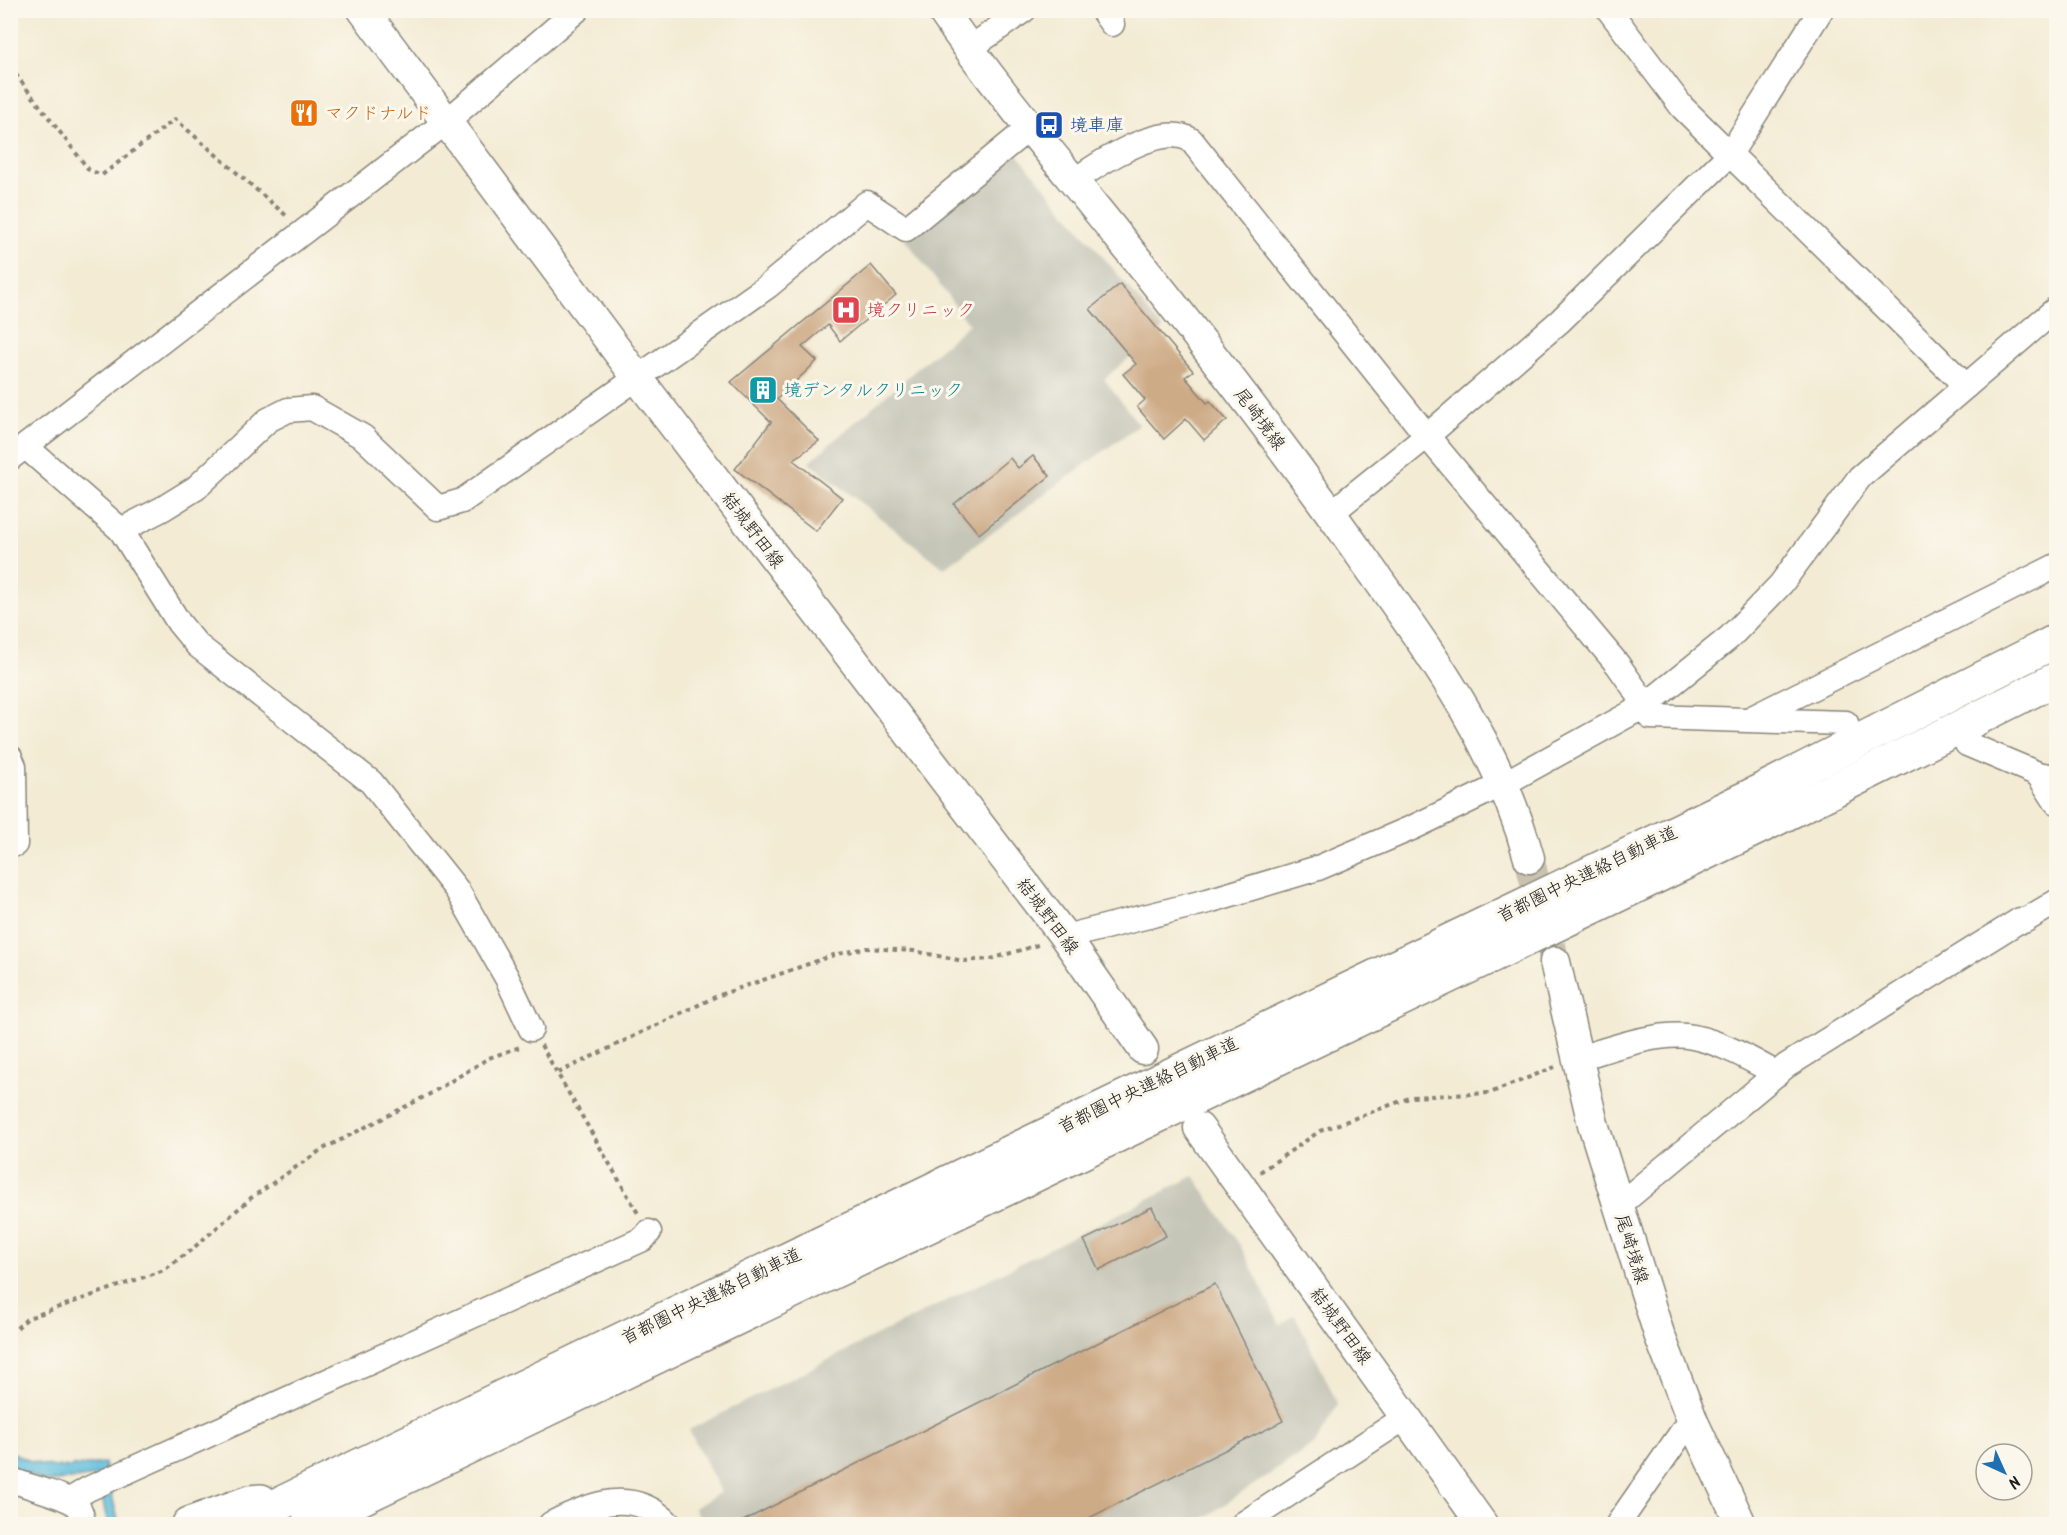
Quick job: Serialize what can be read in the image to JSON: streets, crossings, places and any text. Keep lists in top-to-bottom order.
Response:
{
  "streets": {
    "highway": ["首都圏中央連絡自動車道"],
    "main road": ["尾崎境線", "結城野田線"]
  },
  "places": {
    "restaurant": ["マクドナルド"],
    "bus stop": ["境車庫"],
    "hospital": ["境クリニック"],
    "building": ["境デンタルクリニック"]
  },
  "north": "bottom right"
}
